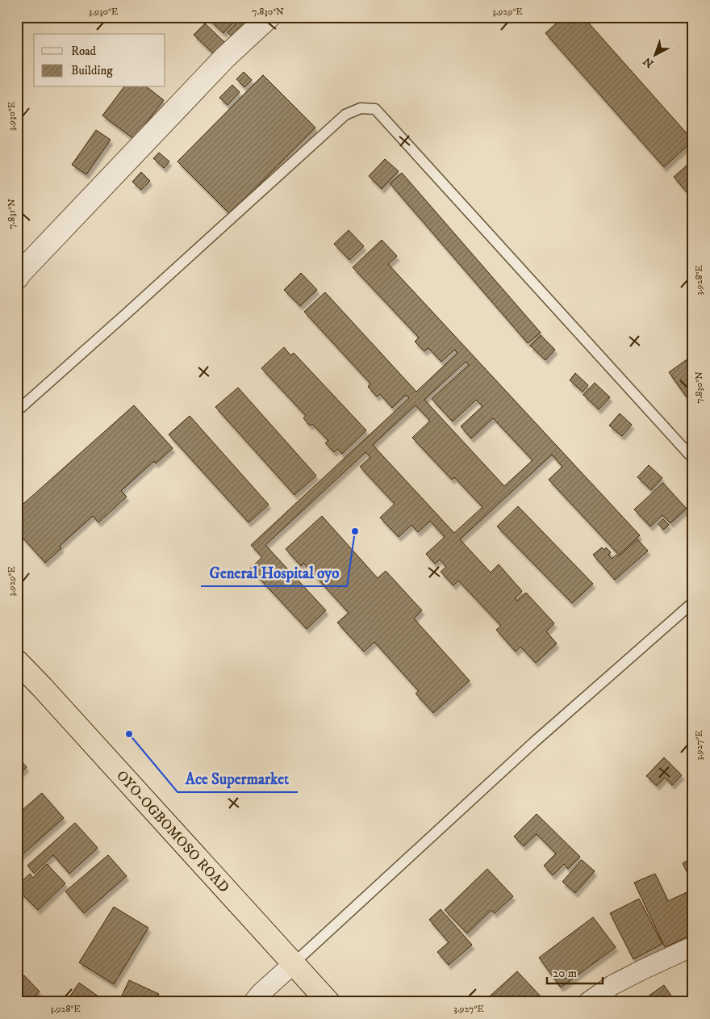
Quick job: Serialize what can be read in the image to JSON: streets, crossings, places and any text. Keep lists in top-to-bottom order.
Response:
{
  "streets": {
    "highway": ["OYO-OGBOMOSO ROAD"]
  },
  "places": ["General Hospital oyo", "Ace Supermarket"],
  "legend": ["Road", "Building"],
  "scale_bar": "20 m",
  "north": "bottom left",
  "coordinates": [
    "3.930°E",
    "7.830°N",
    "3.929°E",
    "7.831°N",
    "3.928°E",
    "3.927°E"
  ]
}
